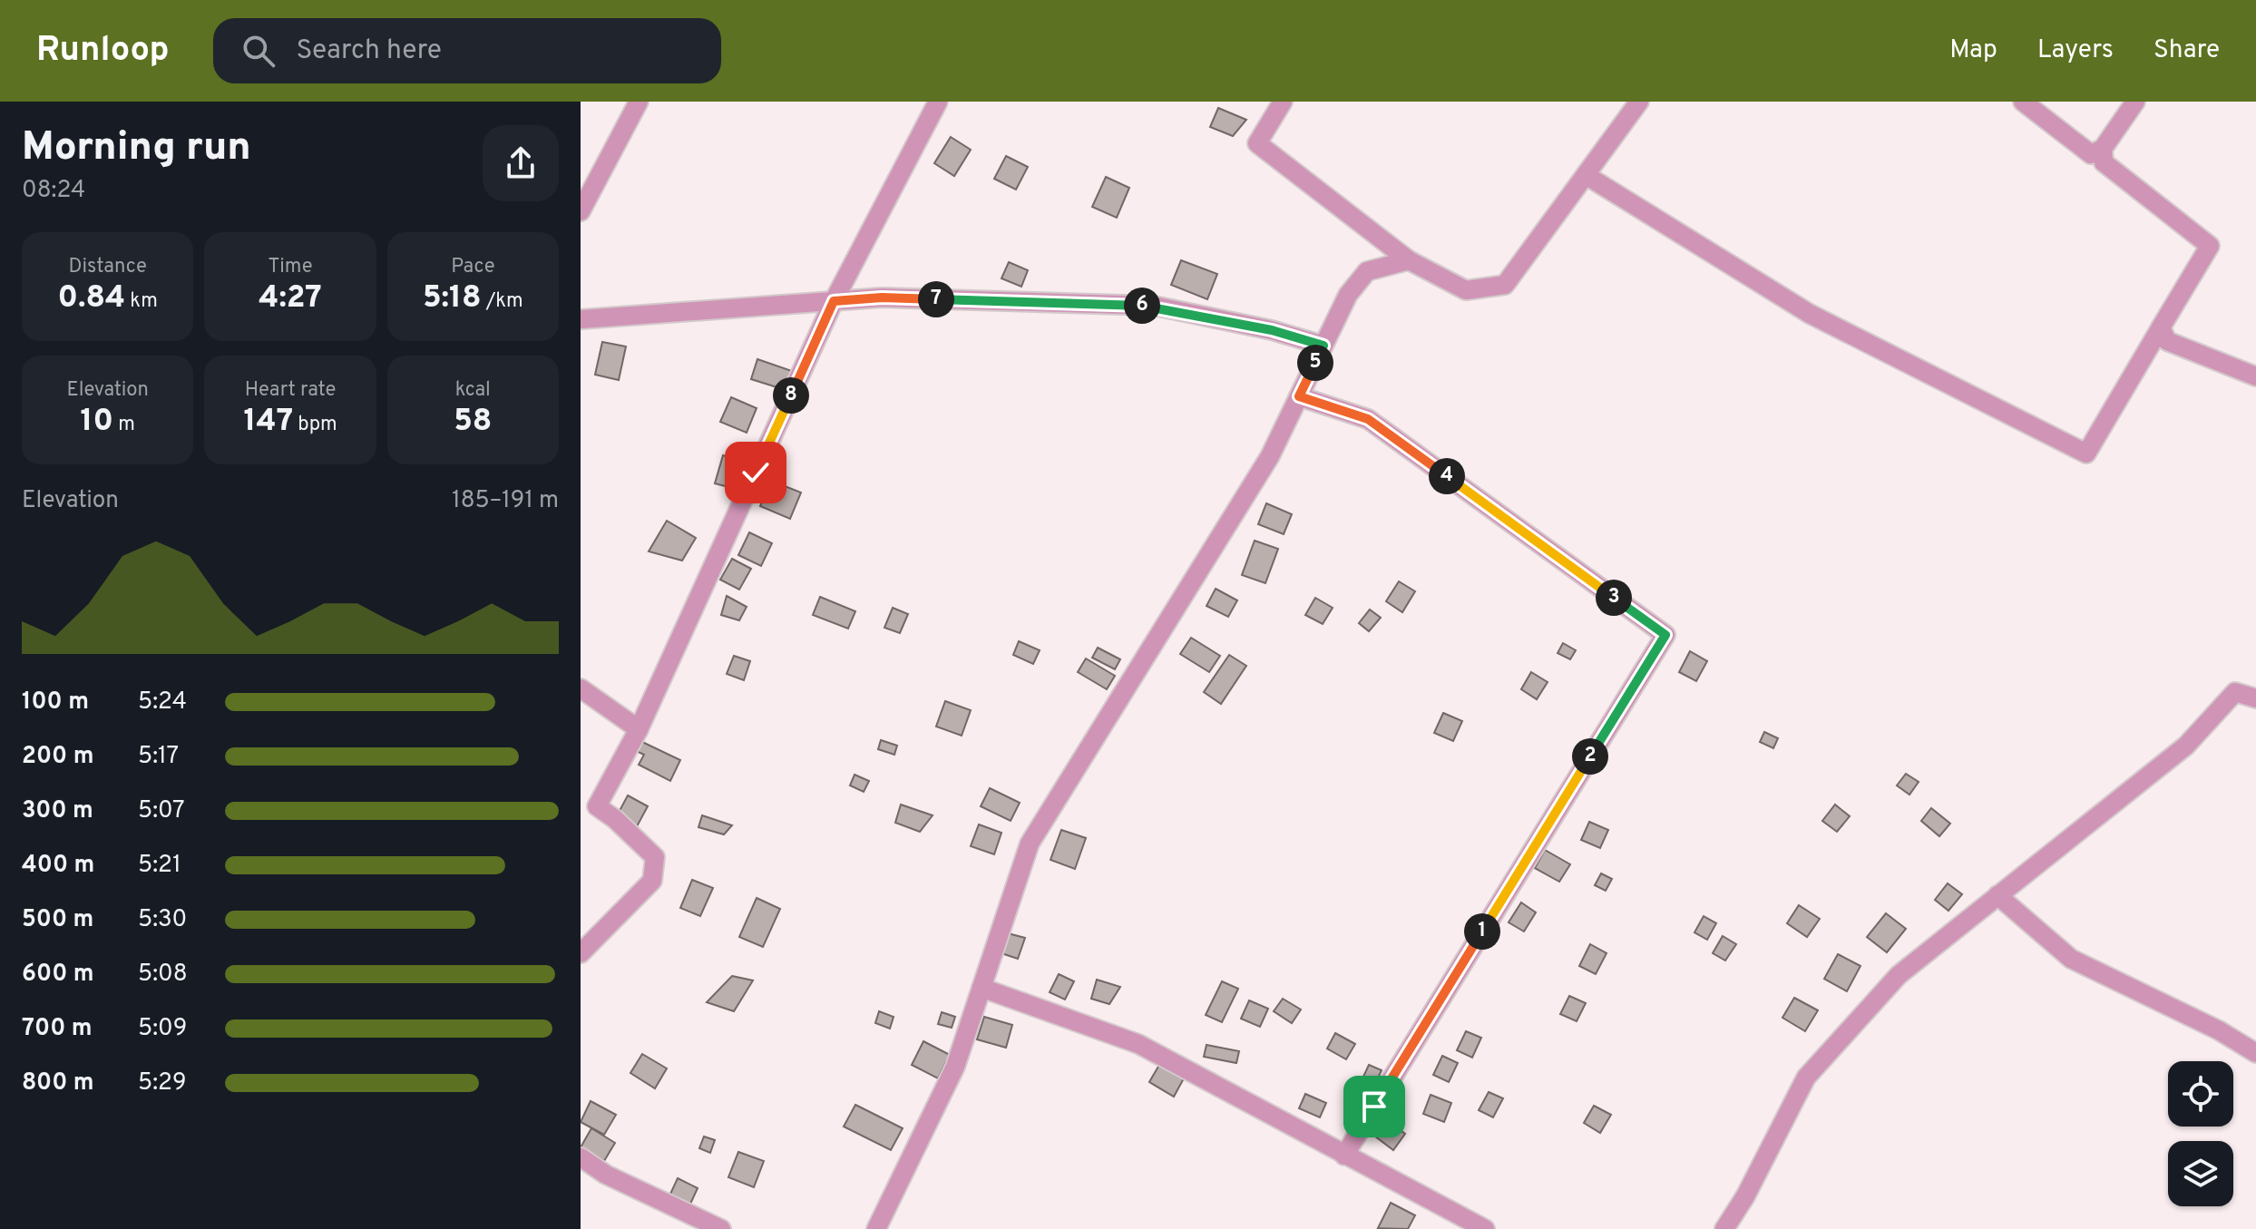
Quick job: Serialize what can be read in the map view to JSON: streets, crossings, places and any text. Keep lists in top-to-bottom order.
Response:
{
  "page": {
    "header": "Runloop",
    "search": "Search here",
    "nav": ["Map", "Layers", "Share"],
    "heading": ["Morning run", "08:24"],
    "stats": [
      ["Distance", "0.84 km"],
      ["Time", "4:27"],
      ["Pace", "5:18 /km"],
      ["Elevation", "10 m"],
      ["Heart rate", "147 bpm"],
      ["kcal", "58"]
    ],
    "pins": [
      "7",
      "6",
      "5",
      "8",
      "4",
      "3",
      "2",
      "1"
    ],
    "chart": ["Elevation", "185–191 m"],
    "list": [
      {
        "name": "100 m",
        "note": "5:24"
      },
      {
        "name": "200 m",
        "note": "5:17"
      },
      {
        "name": "300 m",
        "note": "5:07"
      },
      {
        "name": "400 m",
        "note": "5:21"
      },
      {
        "name": "500 m",
        "note": "5:30"
      },
      {
        "name": "600 m",
        "note": "5:08"
      },
      {
        "name": "700 m",
        "note": "5:09"
      },
      {
        "name": "800 m",
        "note": "5:29"
      }
    ]
  }
}
